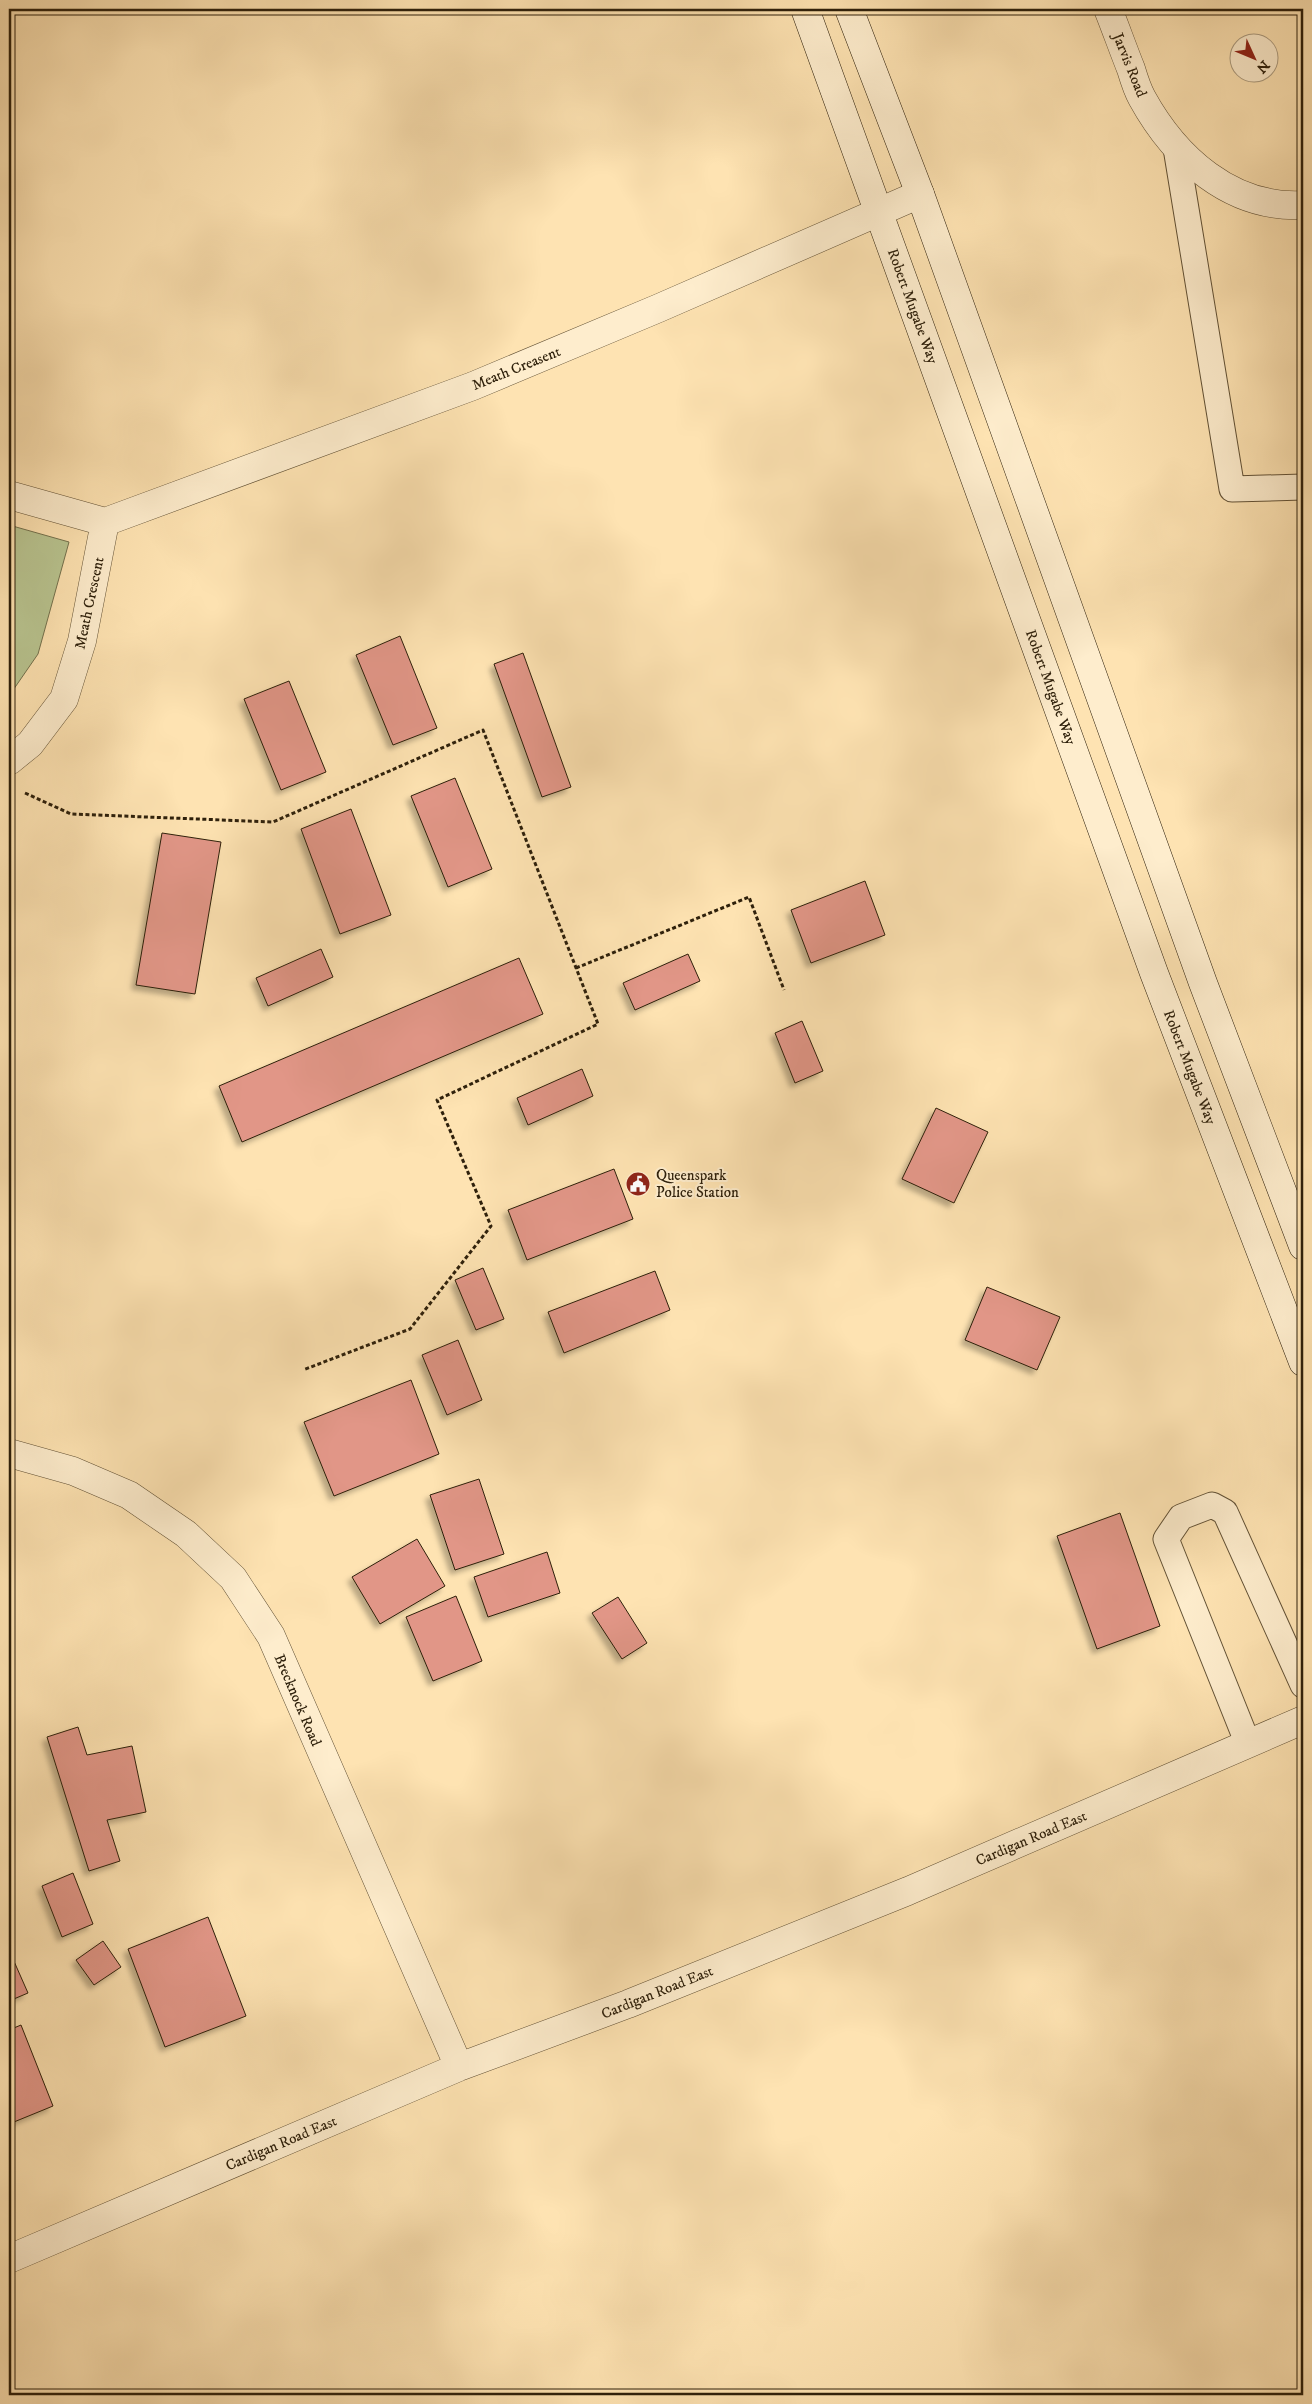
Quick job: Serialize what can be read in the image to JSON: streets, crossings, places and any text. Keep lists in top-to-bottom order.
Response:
{
  "streets": {
    "street": [
      "Jarvis Road",
      "Robert Mugabe Way",
      "Meath Creasent",
      "Meath Crescent",
      "Brecknock Road",
      "Cardigan Road East"
    ]
  },
  "crossings": [
    ["Robert Mugabe Way", "Meath Creasent"],
    ["Meath Creasent", "Meath Crescent"],
    ["Brecknock Road", "Cardigan Road East"]
  ],
  "places": {
    "public building": ["Queenspark Police Station"]
  },
  "north": "bottom right"
}
